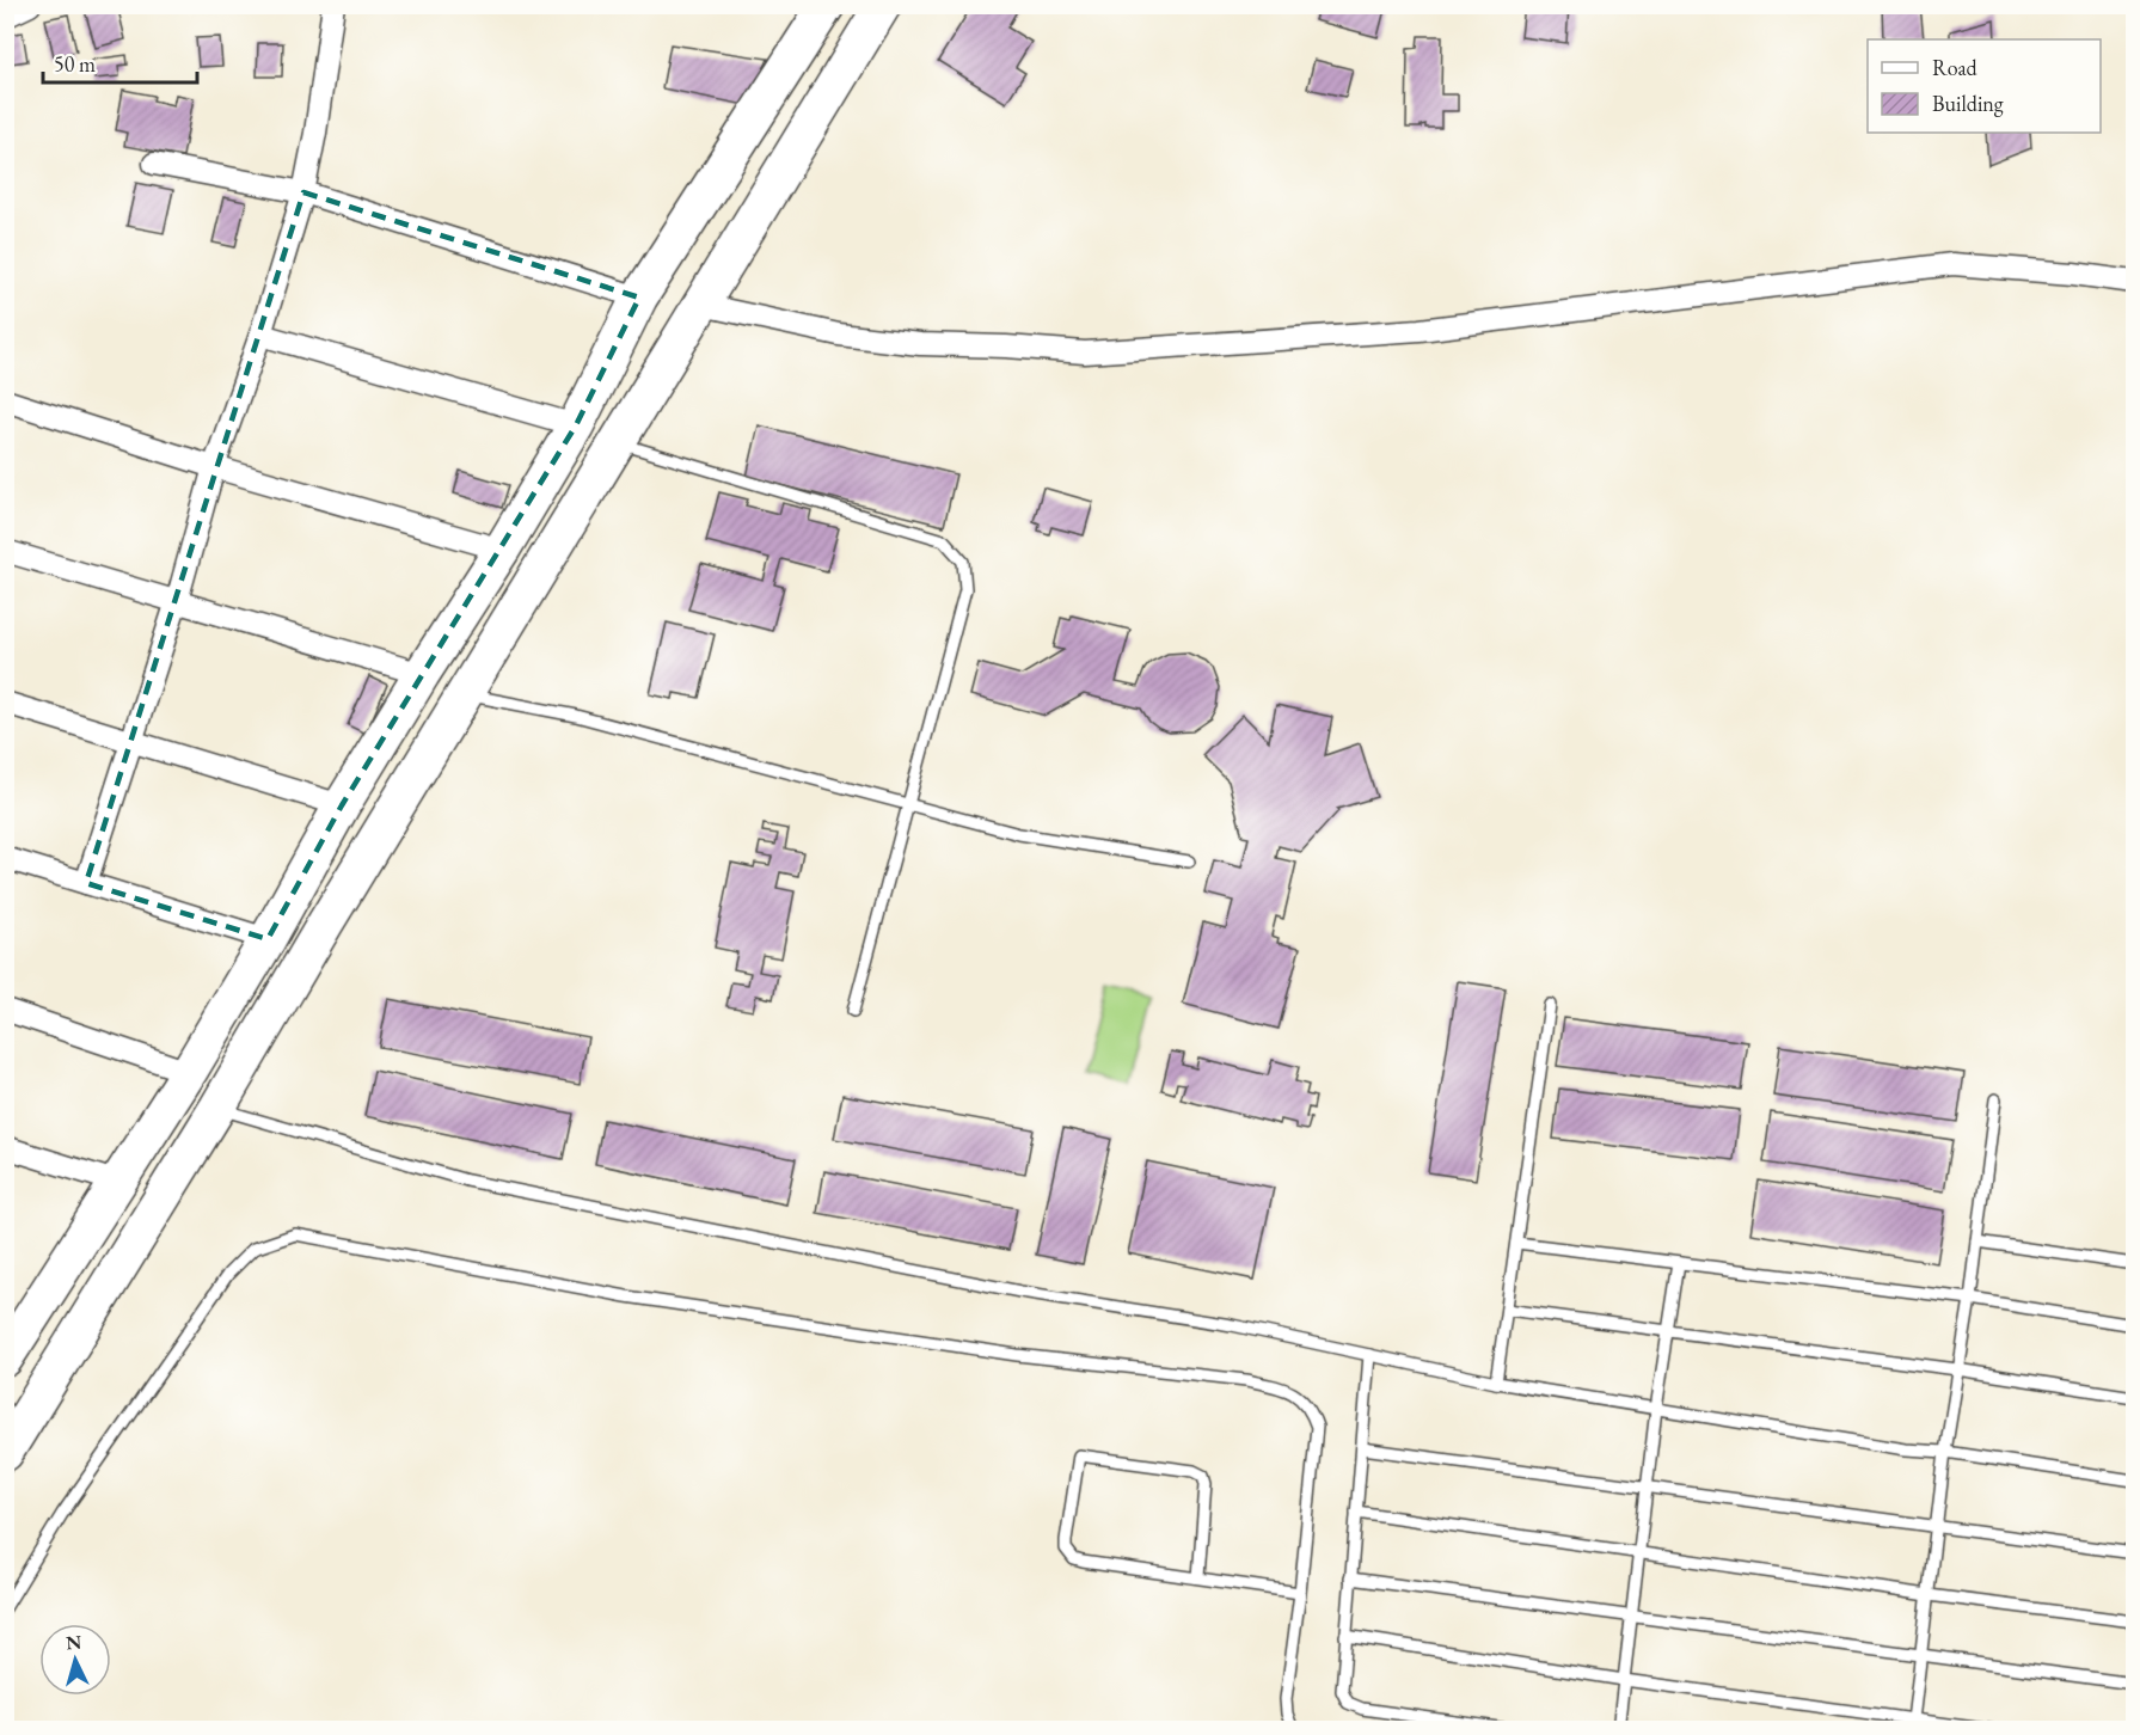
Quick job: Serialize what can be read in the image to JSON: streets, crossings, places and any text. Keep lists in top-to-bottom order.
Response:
{
  "legend": ["Road", "Building"],
  "scale_bar": "50 m",
  "north": "top"
}
